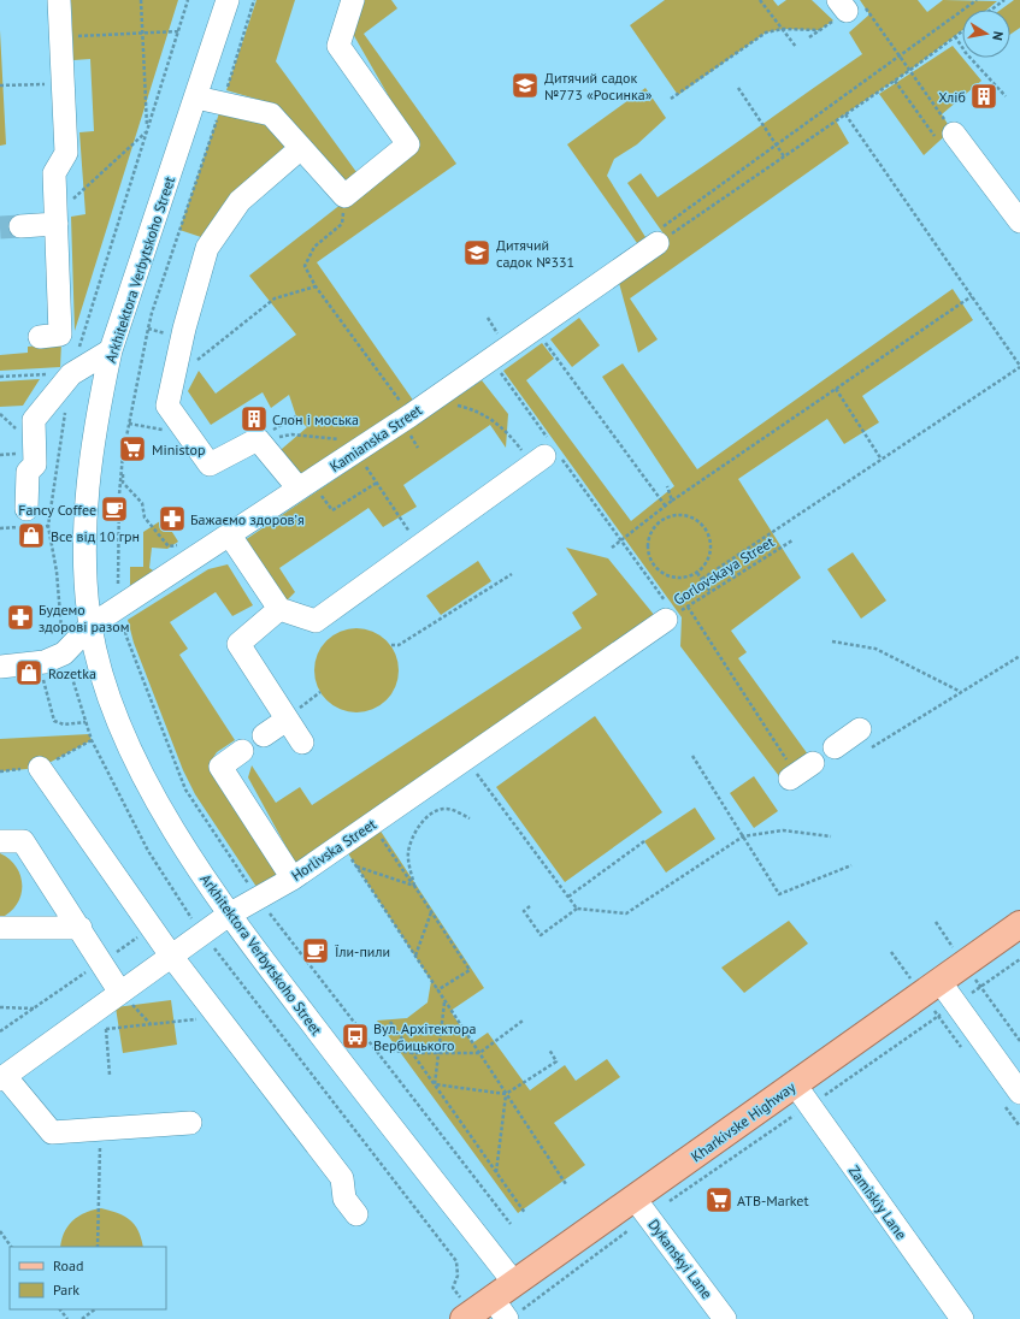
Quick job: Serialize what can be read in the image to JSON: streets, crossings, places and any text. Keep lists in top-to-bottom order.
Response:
{
  "streets": {
    "main road": ["Kharkivske Highway"],
    "street": [
      "Arkhitektora Verbytskoho Street",
      "Kamianska Street",
      "Horlivska Street",
      "Zamiskiy Lane",
      "Dykanskyi Lane"
    ],
    "path": ["Gorlovskaya Street"]
  },
  "crossings": [
    ["Arkhitektora Verbytskoho Street", "Kamianska Street"],
    ["Arkhitektora Verbytskoho Street", "Horlivska Street"],
    ["Arkhitektora Verbytskoho Street", "Kharkivske Highway"],
    ["Gorlovskaya Street", "Horlivska Street"],
    ["Kharkivske Highway", "Zamiskiy Lane"],
    ["Kharkivske Highway", "Dykanskyi Lane"]
  ],
  "places": {
    "school or university": ["Дитячий садок №773 «Росинка»", "Дитячий садок №331"],
    "building": ["Хліб", "Слон і моська"],
    "supermarket": ["Ministop", "АТB-Market"],
    "cafe": ["Fancy Coffee", "Їли-пили"],
    "pharmacy": ["Бажаємо здоровʼя", "Будемо здорові разом"],
    "shop": ["Все від 10 грн", "Rozetka"],
    "bus stop": ["Вул. Архітектора Вербицького"]
  },
  "legend": ["Road", "Park"],
  "north": "right"
}
